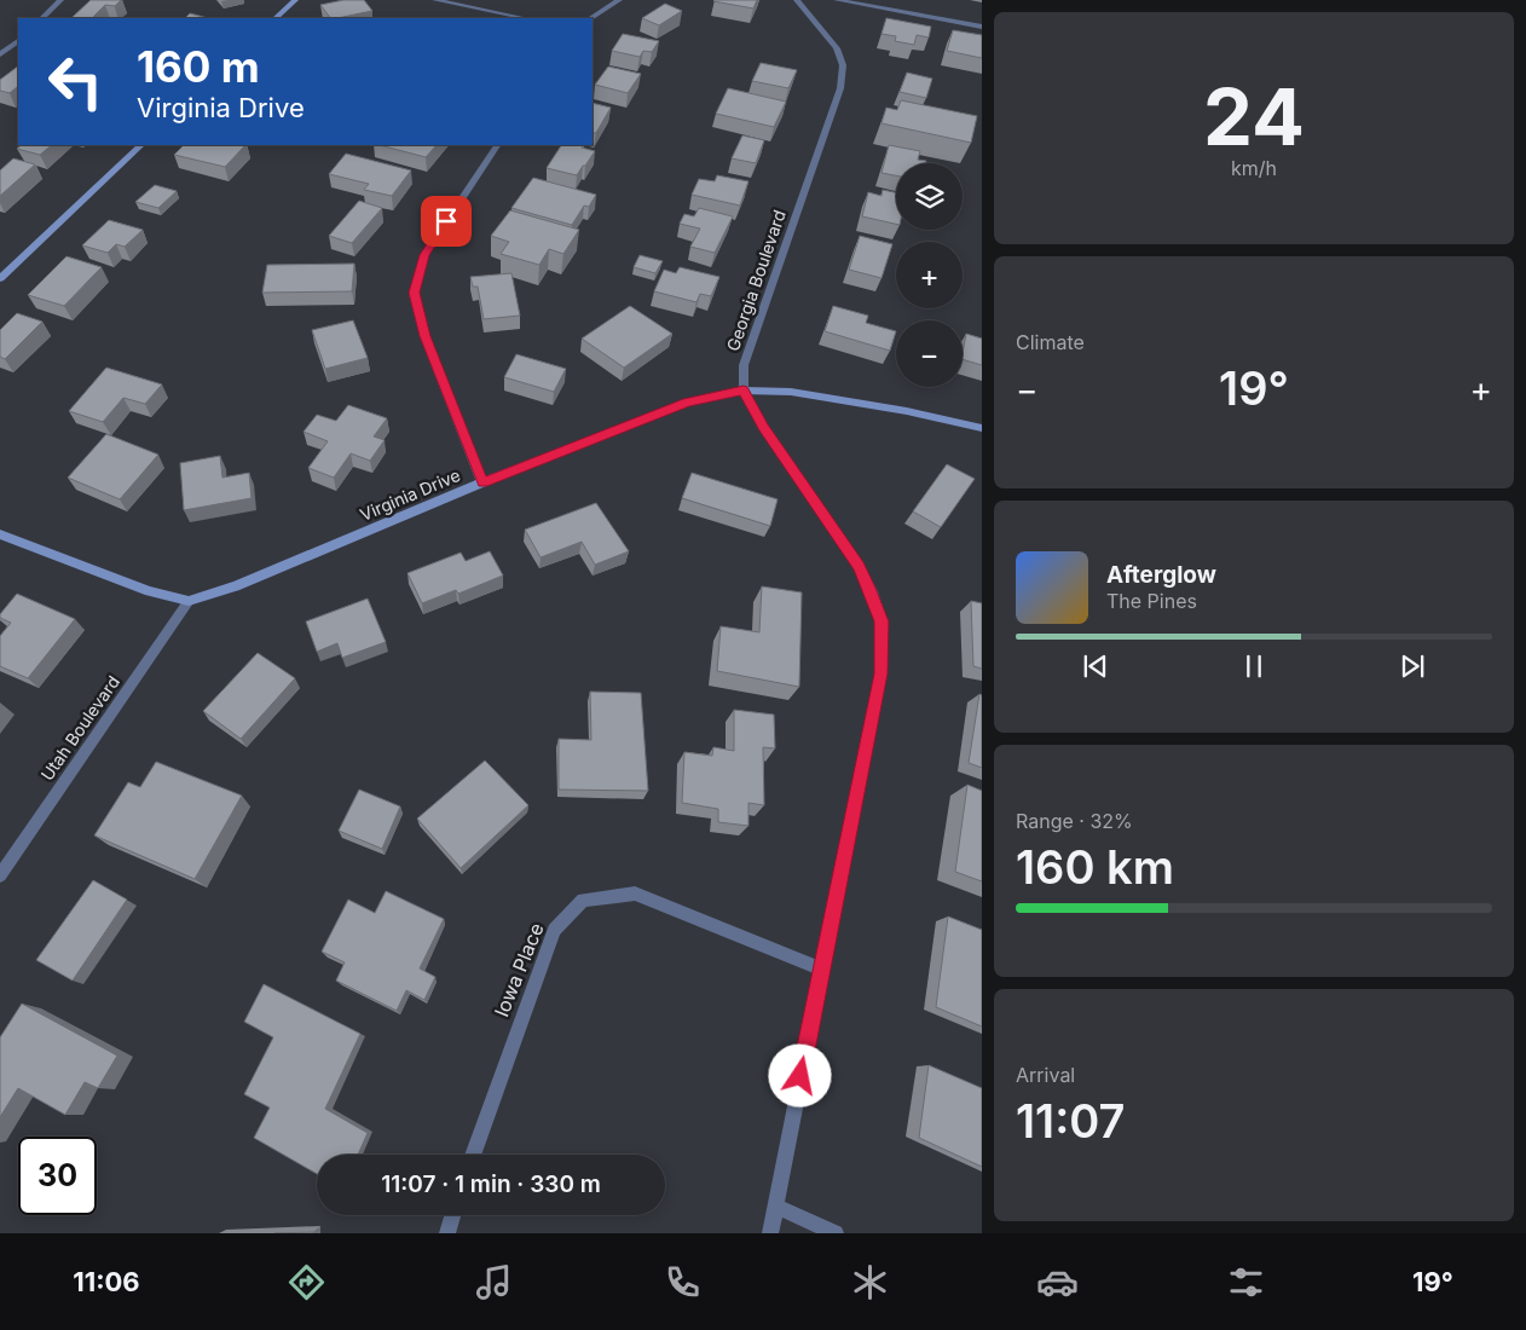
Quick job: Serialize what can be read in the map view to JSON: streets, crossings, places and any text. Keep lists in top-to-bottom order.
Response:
{
  "streets": {
    "street": [
      "Georgia Boulevard",
      "Virginia Drive",
      "Utah Boulevard",
      "Iowa Place"
    ]
  },
  "crossings": [
    ["Georgia Boulevard", "Virginia Drive"],
    ["Virginia Drive", "Utah Boulevard"]
  ],
  "page": {
    "tile": [
      ["24", "km/h"],
      "Climate",
      ["Range · 32%", "160 km"],
      ["Arrival", "11:07"]
    ],
    "turn": ["160 m", "Virginia Drive"],
    "map_buttons": ["+", "−"],
    "heat": ["−", "19°", "+"],
    "song": ["Afterglow", "The Pines"],
    "limit": "30",
    "trip": "11:07 · 1 min · 330 m",
    "tabs": ["11:06", "19°"]
  }
}
